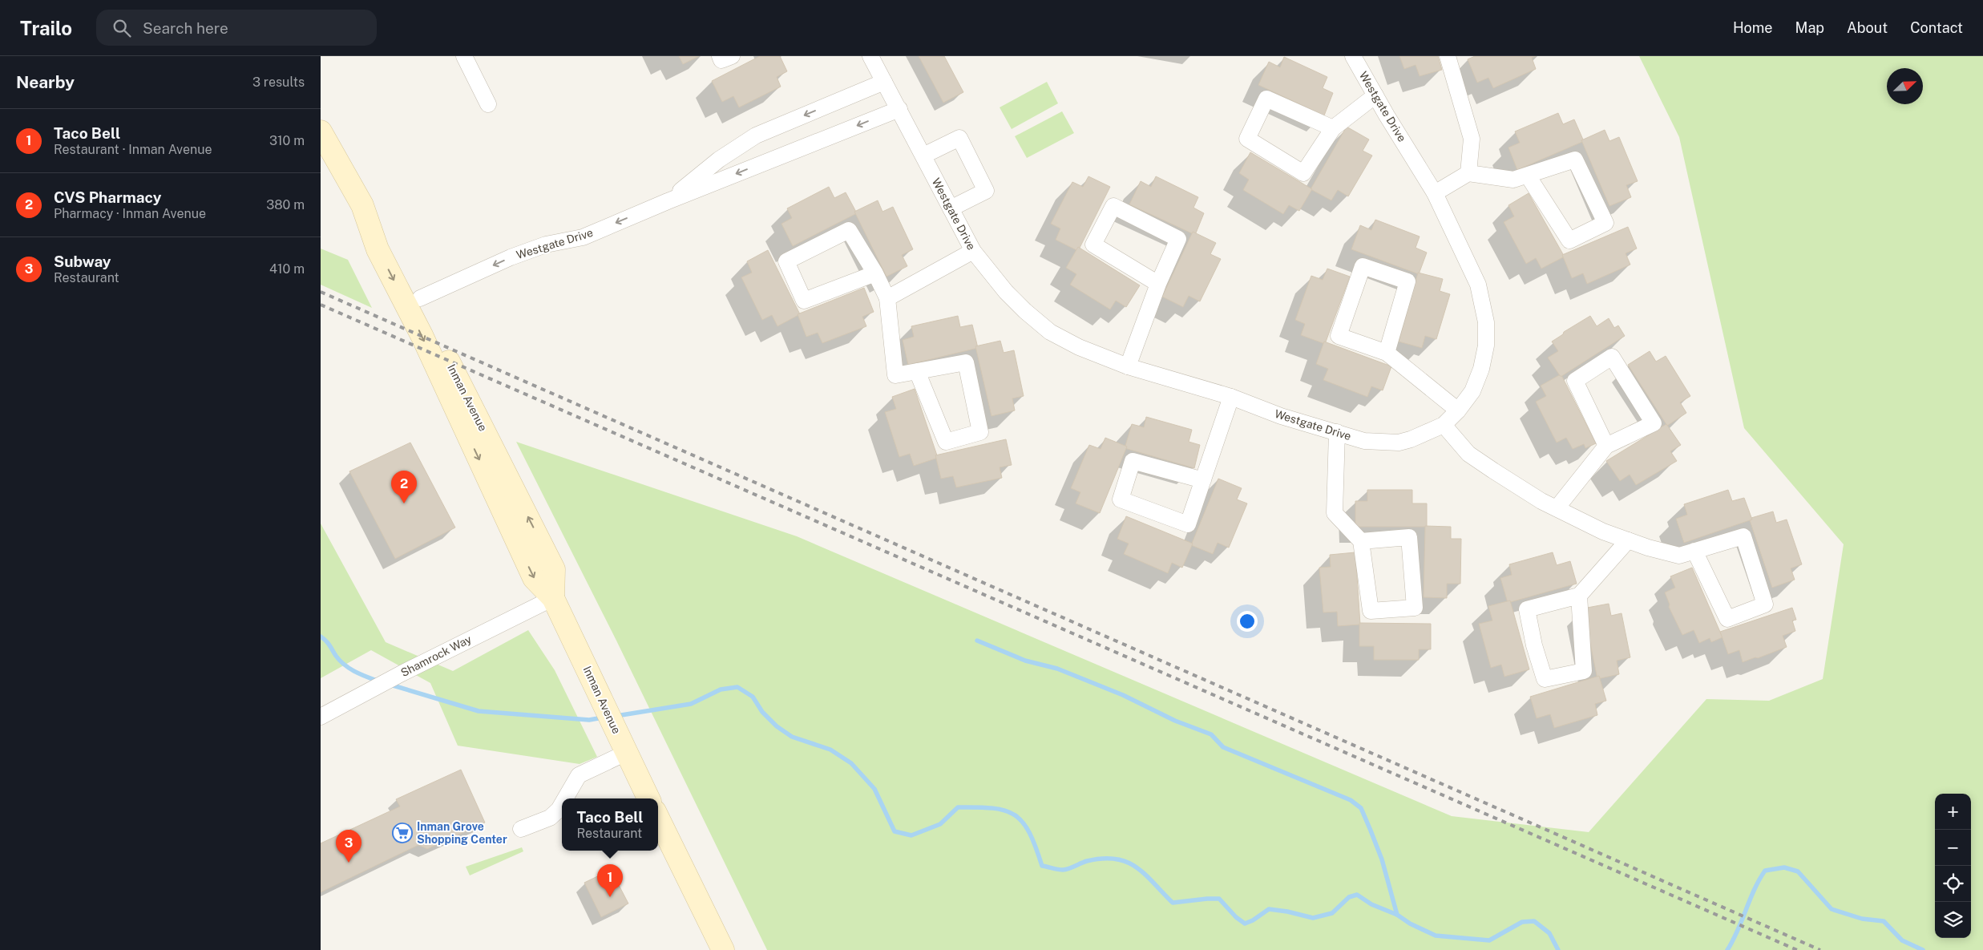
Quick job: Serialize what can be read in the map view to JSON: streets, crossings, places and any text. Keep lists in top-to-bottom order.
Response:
{
  "streets": {
    "main road": ["Inman Avenue"],
    "street": ["Westgate Drive", "Shamrock Way"]
  },
  "crossings": [
    ["Westgate Drive", "Inman Avenue"],
    ["Inman Avenue", "Shamrock Way"]
  ],
  "one_way": ["Westgate Drive"],
  "places": {
    "supermarket": ["Inman Grove Shopping Center"]
  },
  "north": "top right",
  "page": {
    "header": "Trailo",
    "search": "Search here",
    "nav": [
      "Home",
      "Map",
      "About",
      "Contact"
    ],
    "heading": ["Nearby", "3 results"],
    "list": [
      {
        "mark": "1",
        "name": "Taco Bell",
        "note": "Restaurant · Inman Avenue",
        "value": "310 m"
      },
      {
        "mark": "2",
        "name": "CVS Pharmacy",
        "note": "Pharmacy · Inman Avenue",
        "value": "380 m"
      },
      {
        "mark": "3",
        "name": "Subway",
        "note": "Restaurant",
        "value": "410 m"
      }
    ],
    "pins": ["2", "3", "1"],
    "map_buttons": ["+", "−"],
    "popup": ["Taco Bell", "Restaurant"]
  }
}
